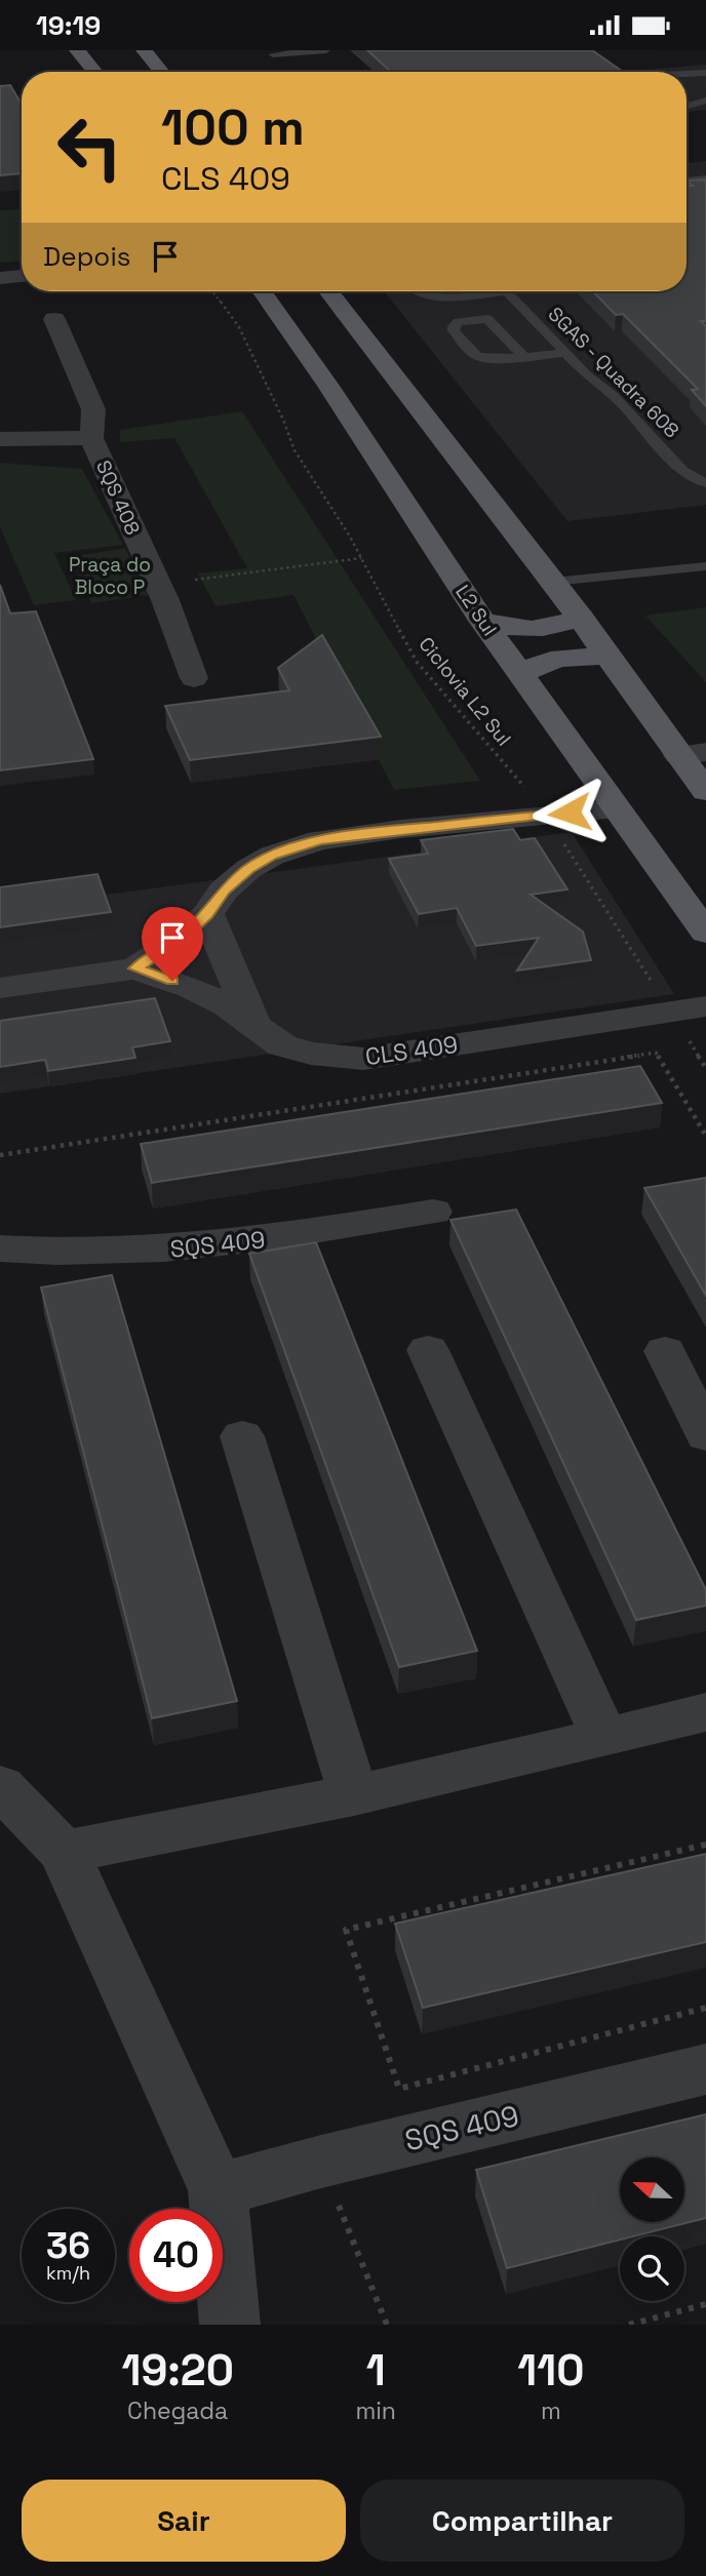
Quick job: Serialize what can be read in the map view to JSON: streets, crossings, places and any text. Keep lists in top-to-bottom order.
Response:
{
  "streets": {
    "main road": ["L2 Sul"],
    "street": ["SQS 408", "CLS 409", "SQS 409"],
    "lane": ["SGAS - Quadra 608"],
    "path": ["Ciclovia L2 Sul"]
  },
  "crossings": [
    ["Ciclovia L2 Sul", "CLS 409"]
  ],
  "parks": ["Praça do Bloco P"],
  "north": "left",
  "page": {
    "status": "19:19",
    "turn": ["100 m", "CLS 409"],
    "then": "Depois",
    "speed": "36 km/h",
    "limit": "40",
    "eta": [
      "19:20",
      "Chegada",
      "1",
      "min",
      "110",
      "m"
    ],
    "buttons": ["Sair", "Compartilhar"]
  }
}
